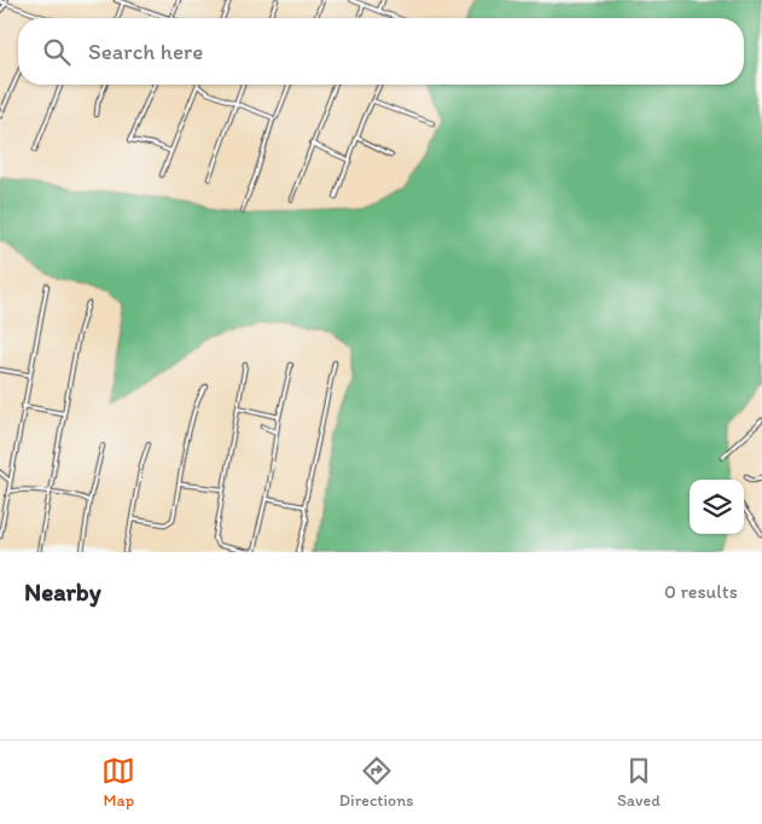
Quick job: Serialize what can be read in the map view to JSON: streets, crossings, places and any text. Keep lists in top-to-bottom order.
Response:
{
  "page": {
    "search": "Search here",
    "heading": ["Nearby", "0 results"],
    "nav": ["Map", "Directions", "Saved"]
  }
}
